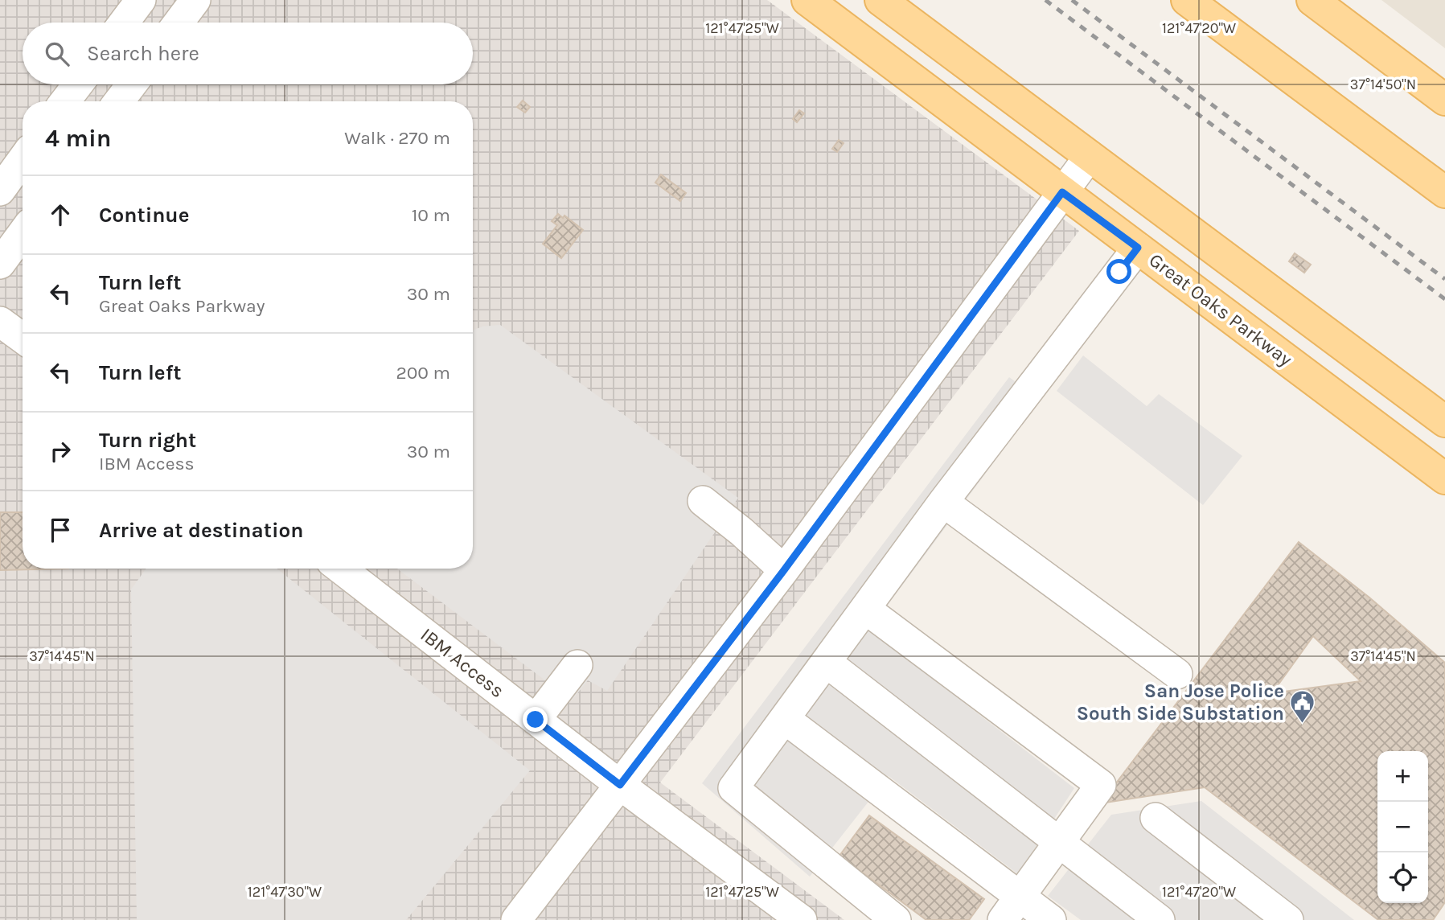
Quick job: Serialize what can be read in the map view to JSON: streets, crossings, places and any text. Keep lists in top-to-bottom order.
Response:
{
  "streets": {
    "main road": ["Great Oaks Parkway"],
    "street": ["IBM Access"]
  },
  "places": {
    "public building": ["San Jose Police South Side Substation"]
  },
  "page": {
    "search": "Search here",
    "heading": ["4 min", "Walk · 270 m"],
    "list": [
      ["Continue", "10 m"],
      ["Turn left", "Great Oaks Parkway", "30 m"],
      ["Turn left", "200 m"],
      ["Turn right", "IBM Access", "30 m"],
      "Arrive at destination"
    ],
    "map_buttons": ["+", "−"]
  },
  "coordinates": [
    "121°47'25\"W",
    "121°47'20\"W",
    "37°14'50\"N",
    "37°14'45\"N",
    "121°47'30\"W"
  ]
}
